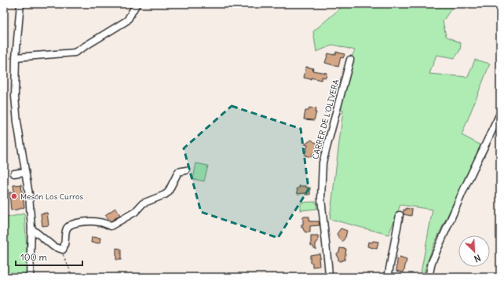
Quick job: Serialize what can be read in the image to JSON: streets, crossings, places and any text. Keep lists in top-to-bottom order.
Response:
{
  "streets": {
    "street": ["CARRER DE L'OLIVERA"]
  },
  "places": ["Mesón Los Curros"],
  "scale_bar": "100 m",
  "north": "bottom right"
}
